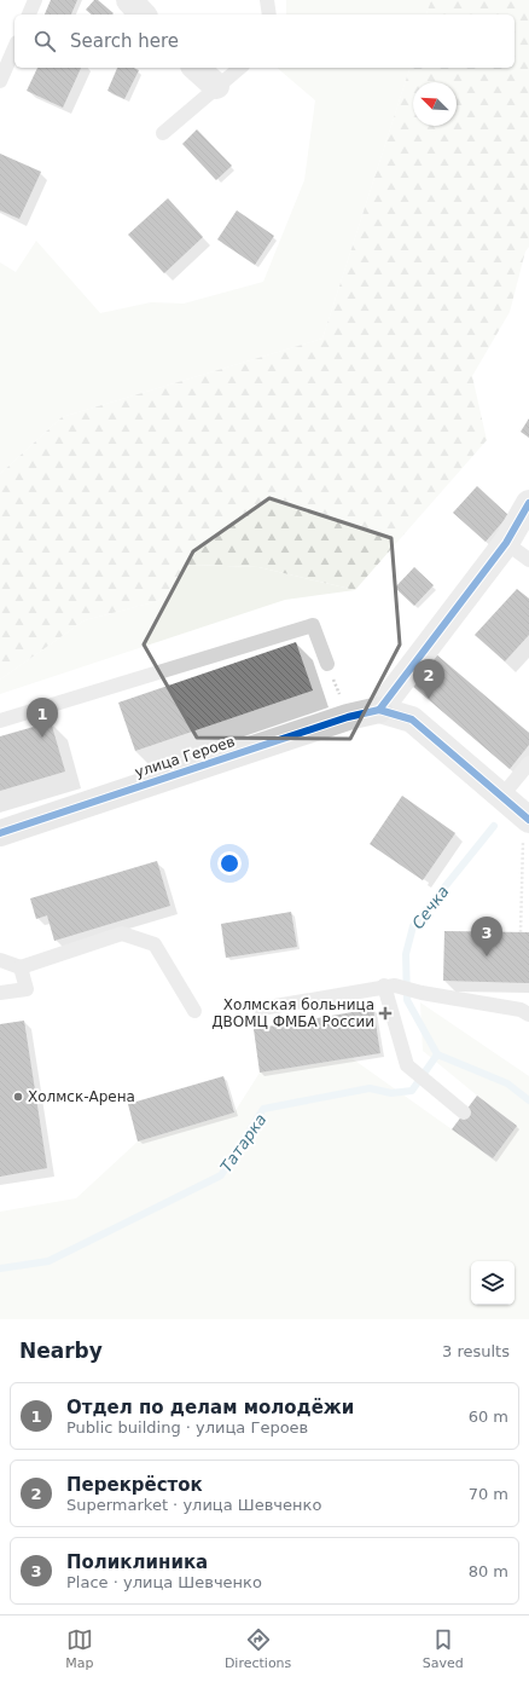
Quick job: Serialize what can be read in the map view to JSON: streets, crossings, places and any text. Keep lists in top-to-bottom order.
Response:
{
  "streets": {
    "street": ["улица Героев"]
  },
  "water": ["Сечка", "Татарка"],
  "places": {
    "health": ["Холмская больница ДВОМЦ ФМБА России"],
    "other": ["Холмск-Арена"]
  },
  "north": "top left",
  "page": {
    "search": "Search here",
    "pins": ["2", "1", "3"],
    "heading": ["Nearby", "3 results"],
    "list": [
      {
        "mark": "1",
        "name": "Отдел по делам молодёжи",
        "note": "Public building · улица Героев",
        "value": "60 m"
      },
      {
        "mark": "2",
        "name": "Перекрёсток",
        "note": "Supermarket · улица Шевченко",
        "value": "70 m"
      },
      {
        "mark": "3",
        "name": "Поликлиника",
        "note": "Place · улица Шевченко",
        "value": "80 m"
      }
    ],
    "nav": ["Map", "Directions", "Saved"]
  }
}
